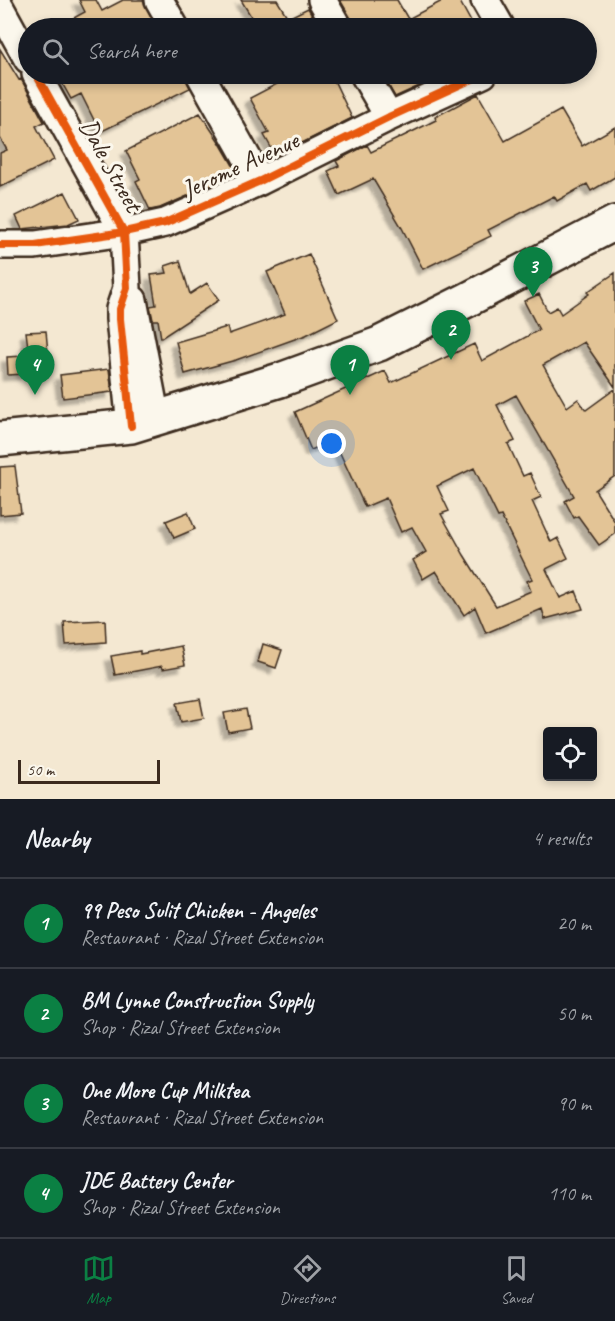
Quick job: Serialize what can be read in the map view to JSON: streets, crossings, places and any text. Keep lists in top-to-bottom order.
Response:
{
  "streets": {
    "street": ["Dale Street", "Jerome Avenue"]
  },
  "crossings": [
    ["Dale Street", "Jerome Avenue"]
  ],
  "scale_bar": "50 m",
  "page": {
    "search": "Search here",
    "pins": [
      "3",
      "2",
      "1",
      "4"
    ],
    "scale": "50 m",
    "heading": ["Nearby", "4 results"],
    "list": [
      {
        "mark": "1",
        "name": "99 Peso Sulit Chicken - Angeles",
        "note": "Restaurant · Rizal Street Extension",
        "value": "20 m"
      },
      {
        "mark": "2",
        "name": "BM Lynne Construction Supply",
        "note": "Shop · Rizal Street Extension",
        "value": "50 m"
      },
      {
        "mark": "3",
        "name": "One More Cup Milktea",
        "note": "Restaurant · Rizal Street Extension",
        "value": "90 m"
      },
      {
        "mark": "4",
        "name": "JDE Battery Center",
        "note": "Shop · Rizal Street Extension",
        "value": "110 m"
      }
    ],
    "nav": ["Map", "Directions", "Saved"]
  }
}
